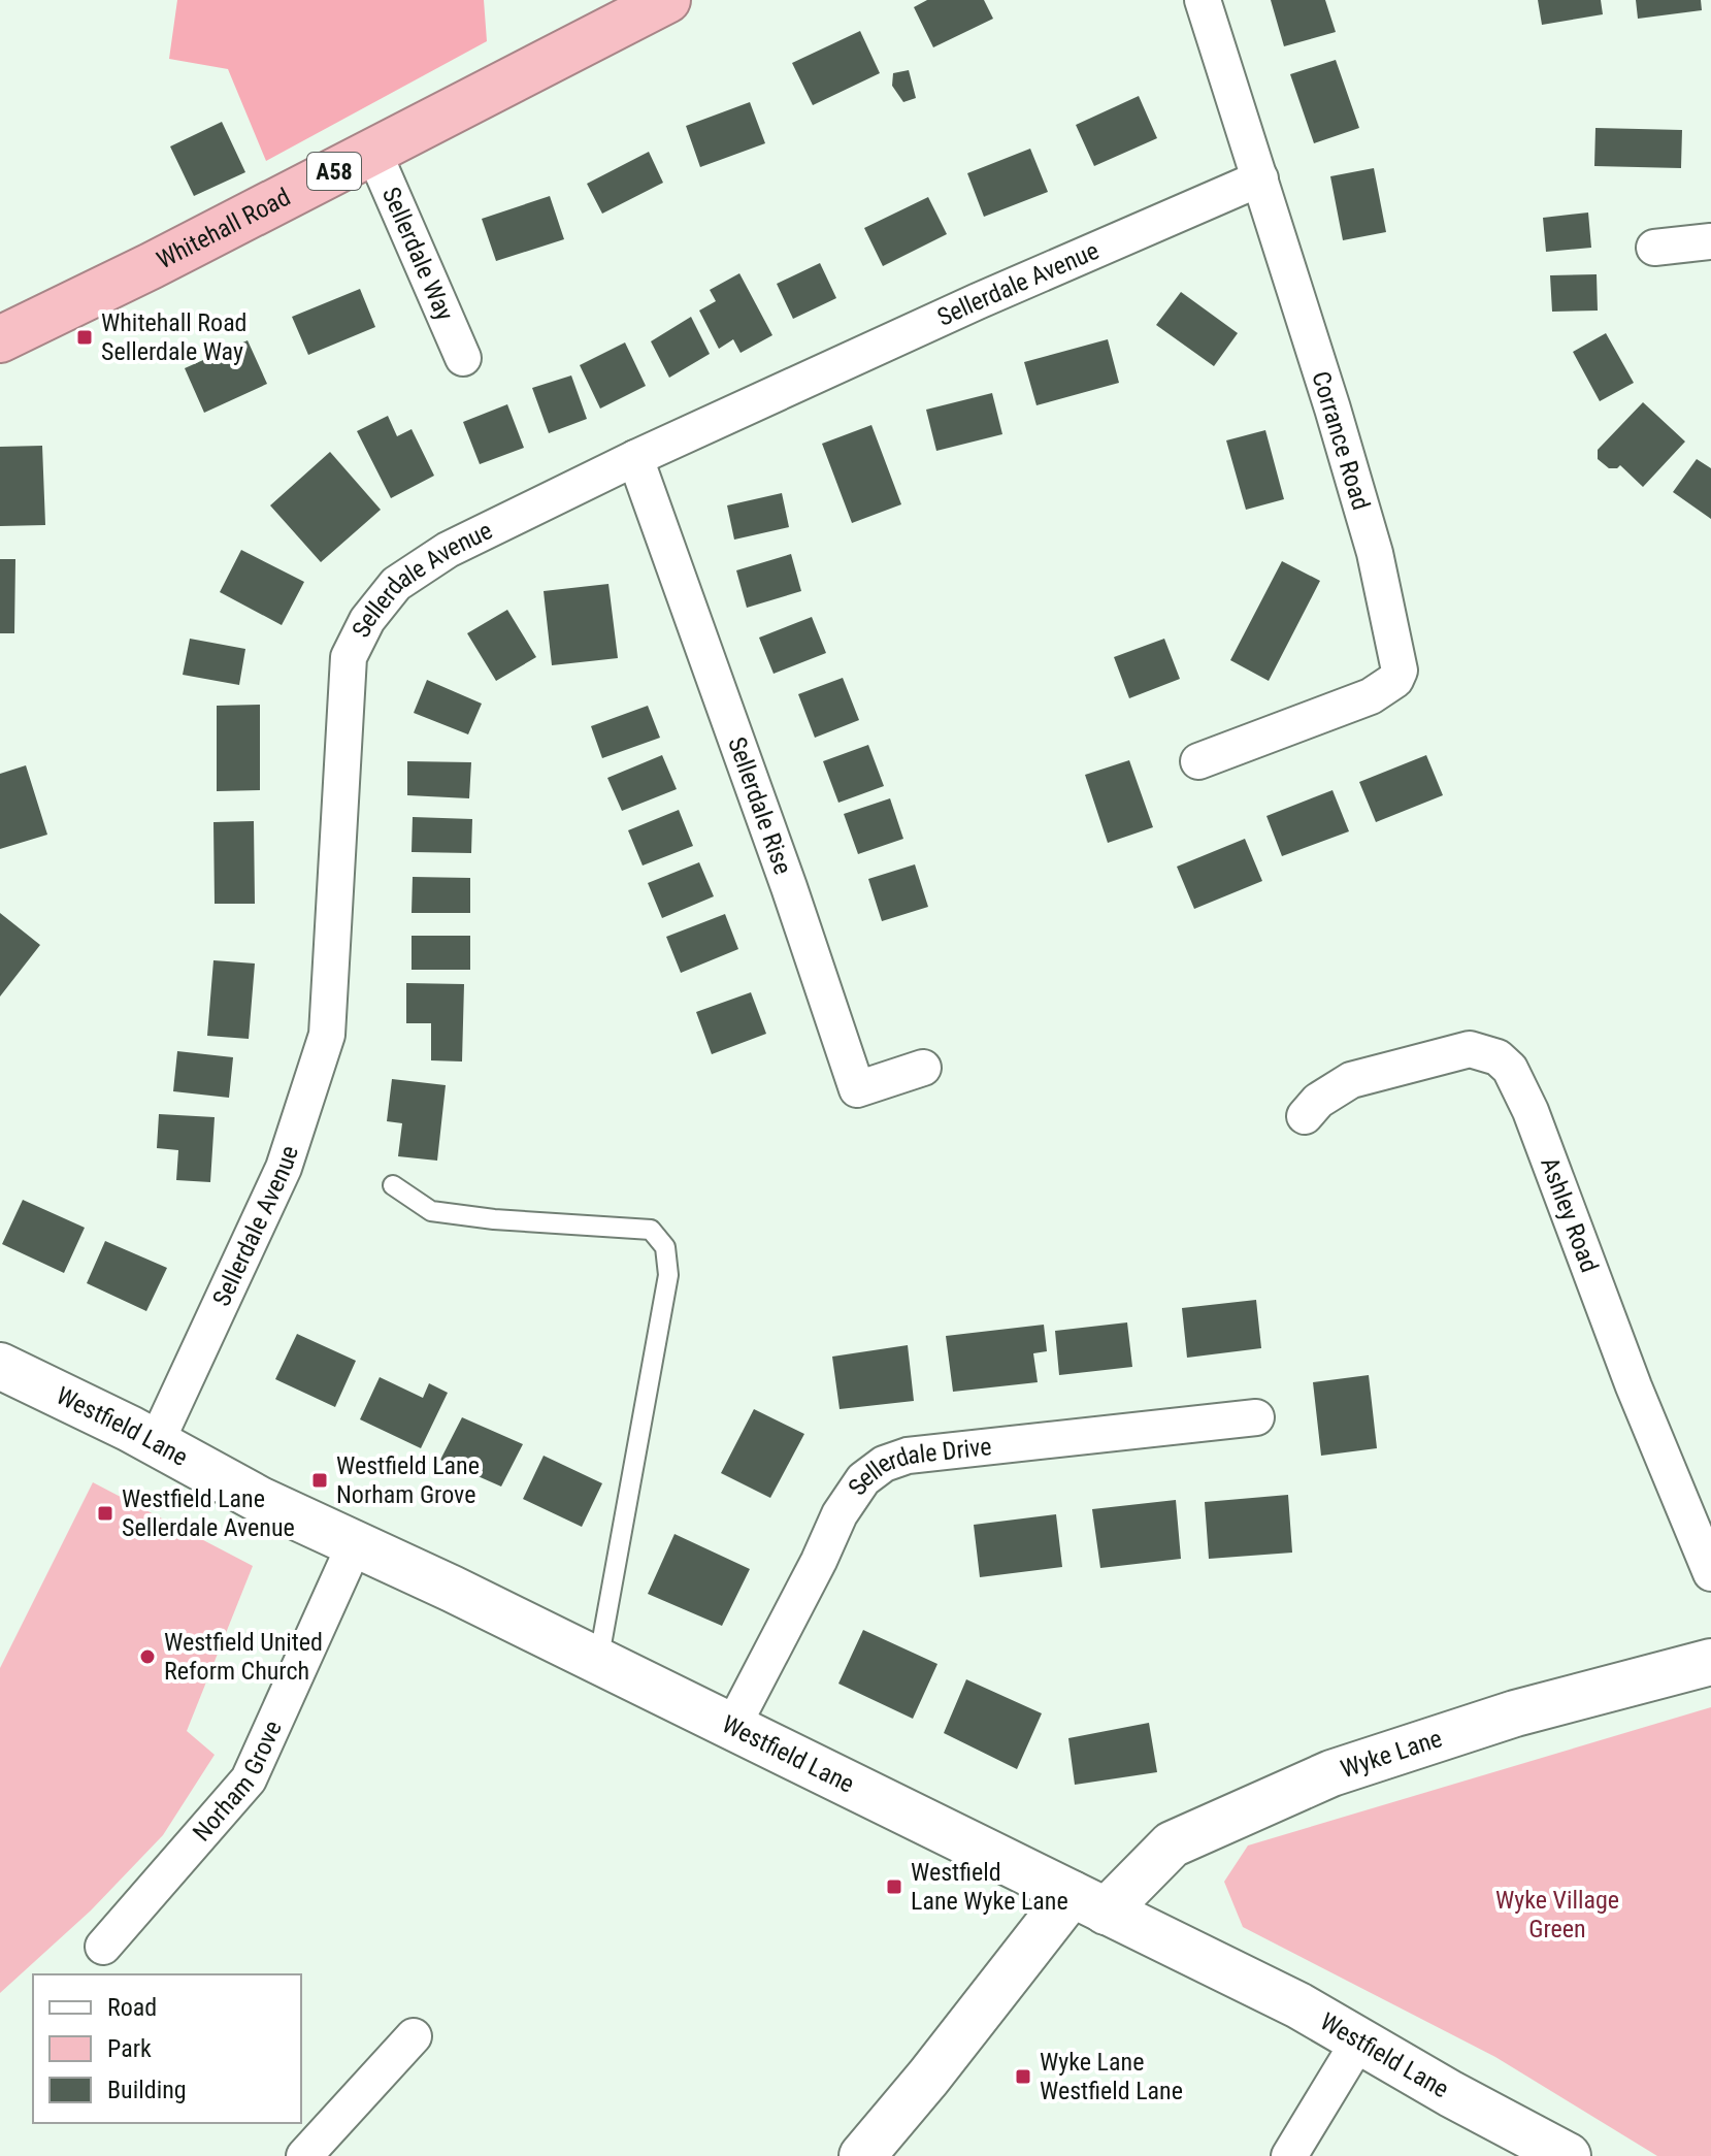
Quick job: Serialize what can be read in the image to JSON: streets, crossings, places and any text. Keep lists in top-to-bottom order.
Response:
{
  "streets": {
    "highway": ["A58", "Whitehall Road"],
    "main road": ["Westfield Lane", "Wyke Lane"],
    "street": [
      "Sellerdale Way",
      "Sellerdale Avenue",
      "Corrance Road",
      "Sellerdale Rise",
      "Ashley Road",
      "Sellerdale Drive",
      "Norham Grove"
    ]
  },
  "crossings": [
    ["Whitehall Road", "Sellerdale Way"],
    ["Sellerdale Avenue", "Corrance Road"],
    ["Sellerdale Avenue", "Sellerdale Rise"],
    ["Sellerdale Avenue", "Westfield Lane"],
    ["Westfield Lane", "Sellerdale Drive"],
    ["Westfield Lane", "Wyke Lane"],
    ["Westfield Lane", "Norham Grove"]
  ],
  "parks": ["Wyke Village Green"],
  "places": {
    "transit": [
      "Whitehall Road Sellerdale Way",
      "Westfield Lane Norham Grove",
      "Westfield Lane Sellerdale Avenue",
      "Westfield Lane Wyke Lane",
      "Wyke Lane Westfield Lane"
    ],
    "other": ["Westfield United Reform Church"]
  },
  "legend": ["Road", "Park", "Building"]
}
